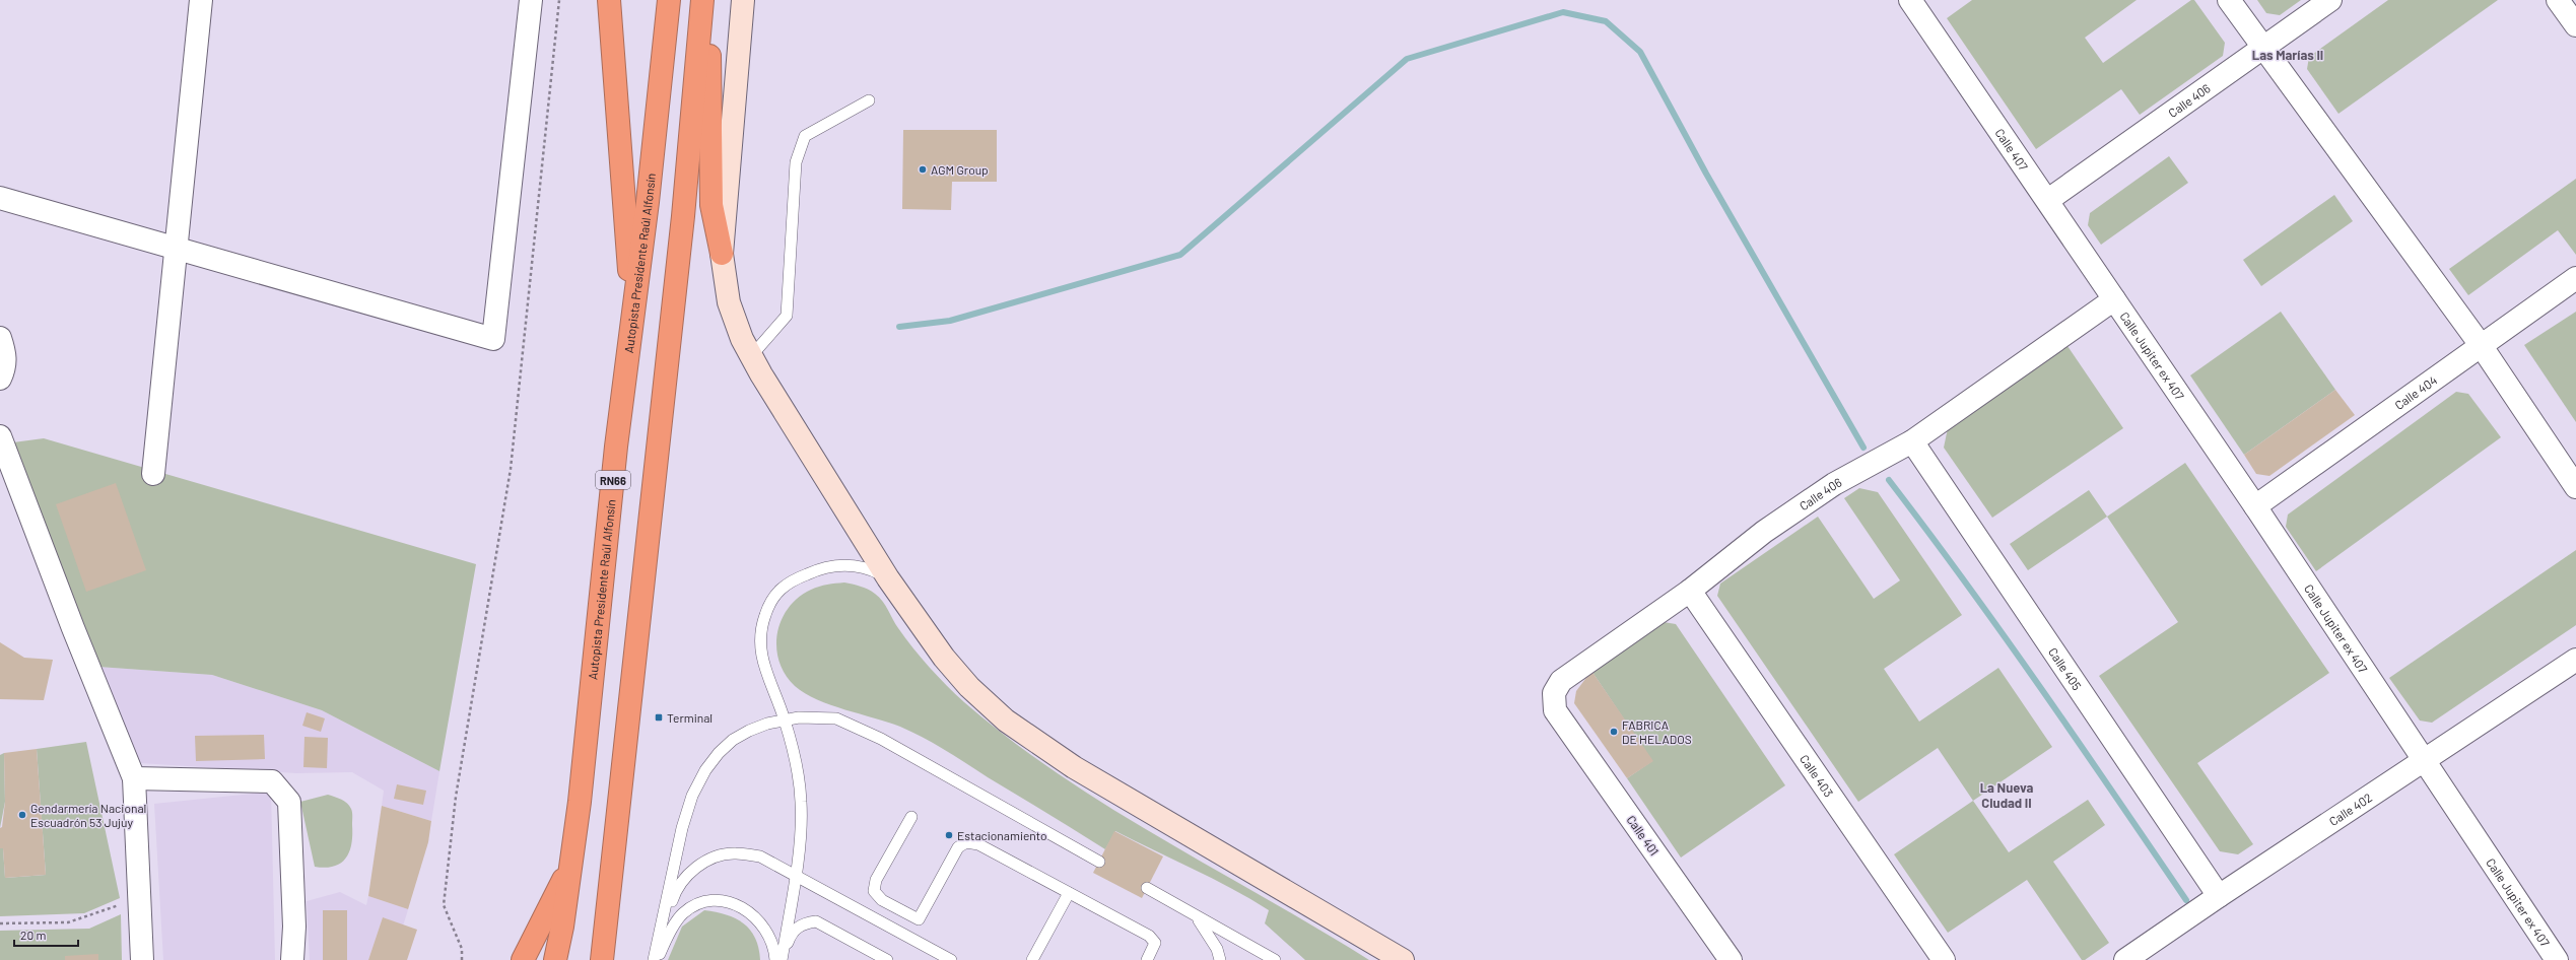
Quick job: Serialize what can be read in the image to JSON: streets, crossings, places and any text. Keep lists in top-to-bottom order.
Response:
{
  "streets": {
    "highway": ["Autopista Presidente Raúl Alfonsín", "RN66"],
    "street": [
      "Calle 406",
      "Calle 407",
      "Calle Jupiter ex 407",
      "Calle 404",
      "Calle 405",
      "Calle 403",
      "Calle 402",
      "Calle 401"
    ]
  },
  "crossings": [
    ["Calle 406", "Calle 407"],
    ["Calle 406", "Calle Jupiter ex 407"],
    ["Calle 406", "Calle 405"],
    ["Calle 406", "Calle 403"],
    ["Calle 406", "Calle 401"],
    ["Calle 407", "Calle Jupiter ex 407"],
    ["Calle Jupiter ex 407", "Calle 404"],
    ["Calle Jupiter ex 407", "Calle 402"],
    ["Calle 405", "Calle 402"]
  ],
  "districts": ["Las Marías II", "La Nueva Ciudad II"],
  "places": {
    "other": [
      "AGM Group",
      "FABRICA DE HELADOS",
      "Gendarmería Nacional Escuadrón 53 Jujuy",
      "Estacionamiento"
    ],
    "transit": ["Terminal"]
  },
  "scale_bar": "20 m"
}
